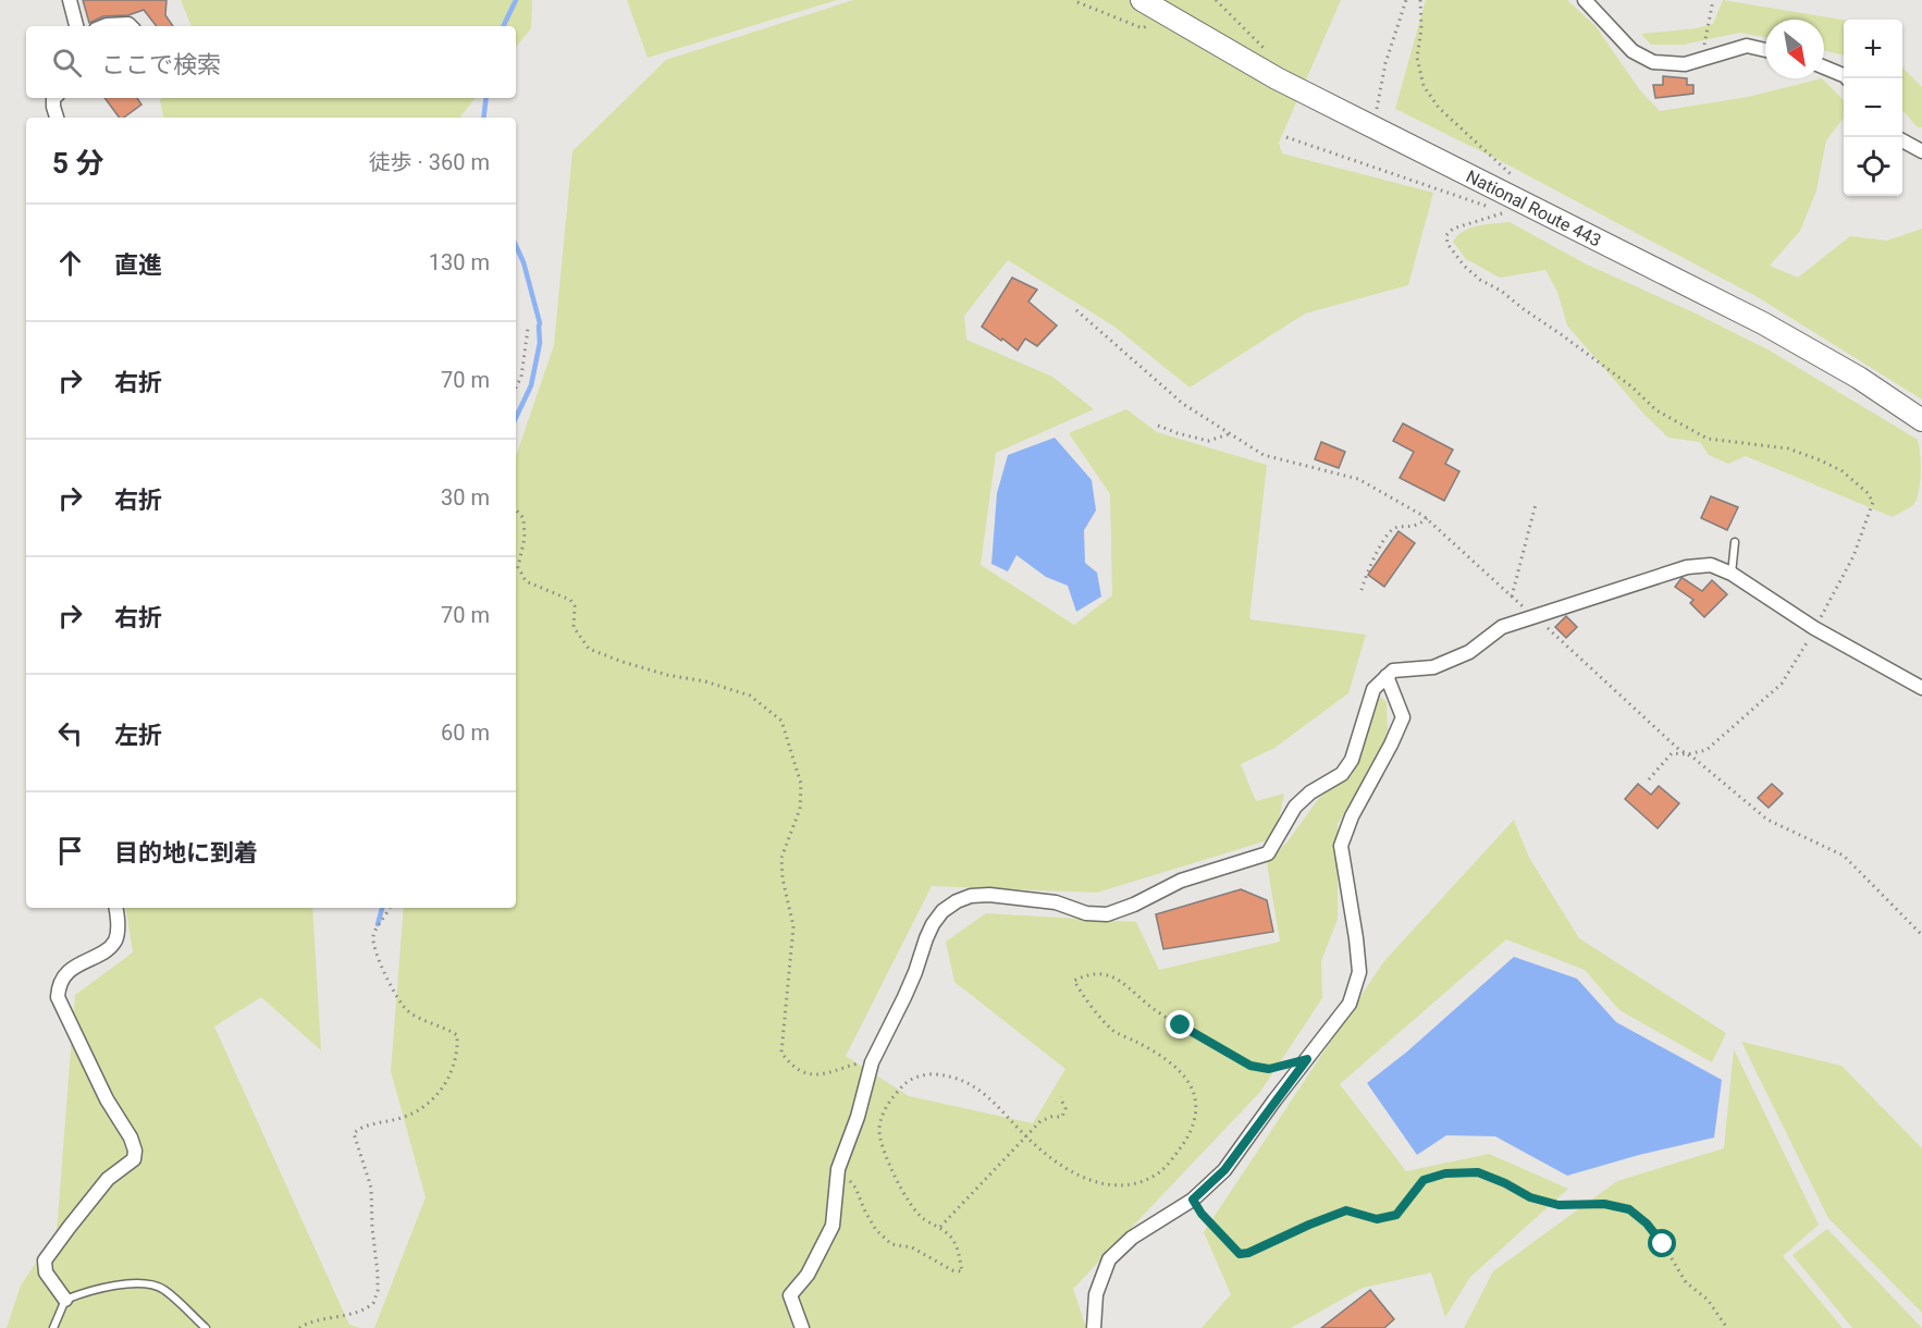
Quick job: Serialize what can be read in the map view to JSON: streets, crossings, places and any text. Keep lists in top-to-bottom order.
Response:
{
  "streets": {
    "highway": ["National Route 443"]
  },
  "north": "bottom right",
  "page": {
    "map_buttons": ["+", "−"],
    "search": "ここで検索",
    "heading": ["5 分", "徒歩 · 360 m"],
    "list": [
      ["直進", "130 m"],
      ["右折", "70 m"],
      ["右折", "30 m"],
      ["右折", "70 m"],
      ["左折", "60 m"],
      "目的地に到着"
    ]
  }
}
